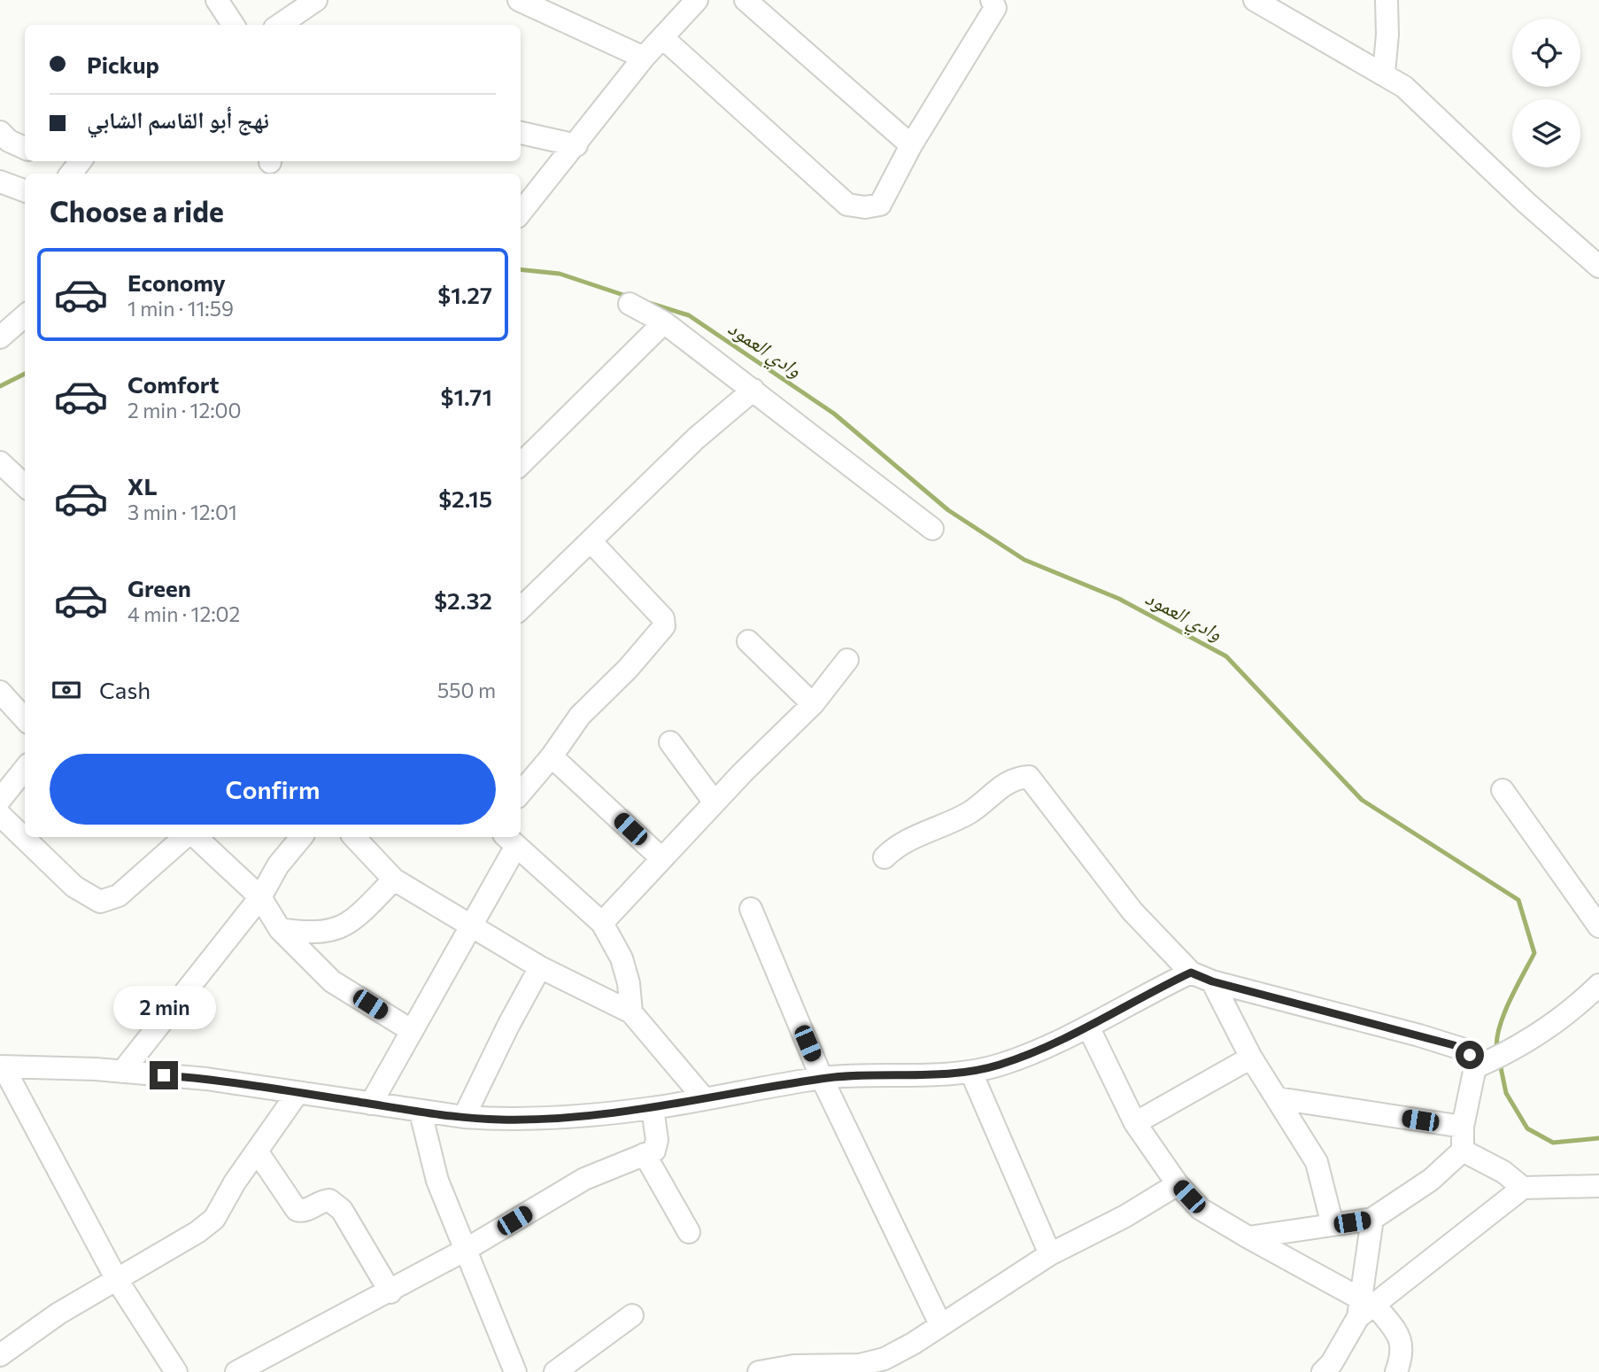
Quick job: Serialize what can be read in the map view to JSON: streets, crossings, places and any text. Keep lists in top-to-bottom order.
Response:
{
  "water": ["وادي العمود"],
  "page": {
    "banner": ["Pickup", "نهج أبو القاسم الشابي"],
    "heading": "Choose a ride",
    "list": [
      {
        "name": "Economy",
        "note": "1 min · 11:59",
        "value": "$1.27"
      },
      {
        "name": "Comfort",
        "note": "2 min · 12:00",
        "value": "$1.71"
      },
      {
        "name": "XL",
        "note": "3 min · 12:01",
        "value": "$2.15"
      },
      {
        "name": "Green",
        "note": "4 min · 12:02",
        "value": "$2.32"
      }
    ],
    "pay": ["Cash", "550 m"],
    "buttons": "Confirm",
    "bubble": "2 min"
  }
}
